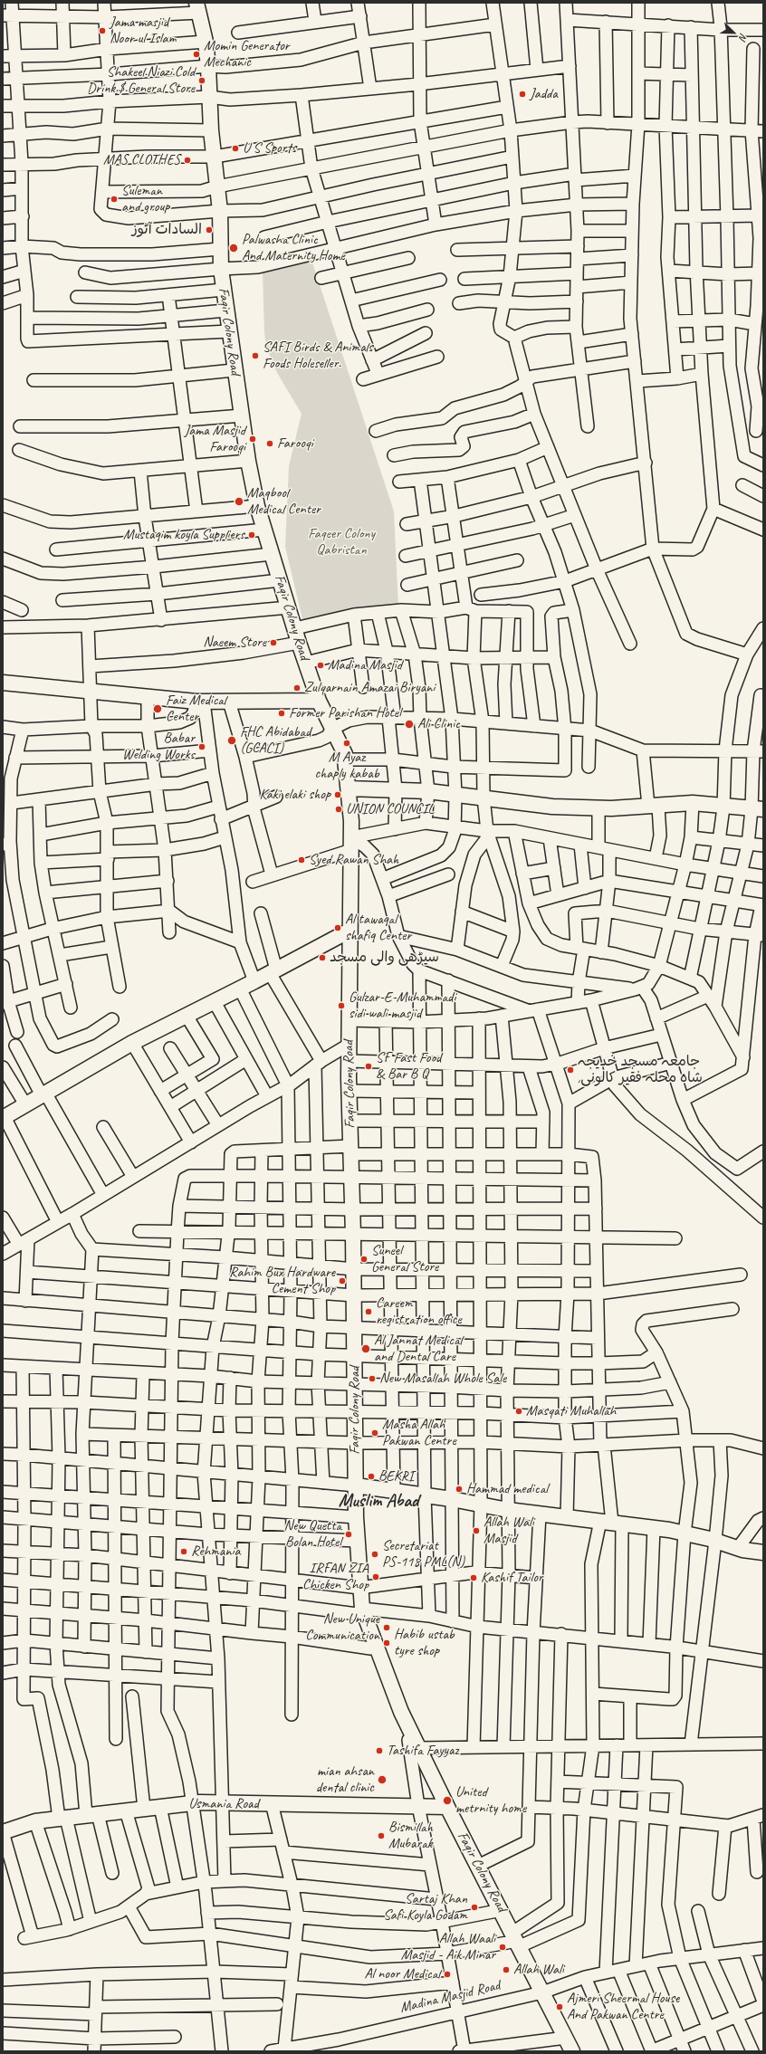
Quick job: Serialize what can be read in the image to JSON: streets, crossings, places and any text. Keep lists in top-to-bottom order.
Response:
{
  "streets": {
    "main road": ["Faqir Colony Road", "Usmania Road"],
    "street": ["Madina Masjid Road"]
  },
  "crossings": [
    ["Faqir Colony Road", "Usmania Road"],
    ["Faqir Colony Road", "Madina Masjid Road"]
  ],
  "districts": ["Muslim Abad"],
  "parks": ["Faqeer Colony Qabristan"],
  "places": [
    "Jama masjid Noor ul Islam",
    "Momin Generator Mechanic",
    "Shakeel.Niazi.Cold Drink.$.General Store",
    "Jadda",
    "U S Sports",
    "MAS CLOTHES",
    "Suleman and group",
    "السادات آٹوز",
    "Palwasha Clinic And Maternity Home",
    "SAFI Birds & Animals Foods Holeseller.",
    "Jama Masjid Farooqi",
    "Farooqi",
    "Maqbool Medical Center",
    "Mustaqim koyla Suppliers",
    "Naeem Store",
    "Madina Masjid",
    "Zulqarnain Amazai Biryani",
    "Faiz Medical Center",
    "Former Parishan Hotel",
    "Ali Clinic",
    "FHC Abidabad (GCACI)",
    "M Ayaz chaply kabab",
    "Babar Welding Works",
    "Kaki elaki shop",
    "UNION COUNCIL",
    "Syed Rawan Shah",
    "Al tawaqal shafiq Center",
    "سیڑھی والی مسجد",
    "Gulzar-E-Muhammadi sidi wali masjid",
    "SF Fast Food & Bar B Q",
    "جامعہ مسجد خدیجہ ,شاہ محلہ فقیر کالونی",
    "Suneel General Store",
    "Rahim Bux Hardware Cement Shop",
    "Careem registration office",
    "Al Jannat Medical and Dental Care",
    "New Masallah Whole Sale",
    "Masqati Muhallah",
    "Masha Allah Pakwan Centre",
    "BEKRI",
    "Hammad medical",
    "Allah Wali Masjid",
    "New Quetta Bolan Hotel",
    "Rehmania",
    "Secretariat PS-118 PML(N)",
    "IRFAN ZIA Chicken Shop",
    "Kashif Tailor",
    "New Unique Communication",
    "Habib ustab tyre shop",
    "Tashifa Fayyaz",
    "mian ahsan dental clinic",
    "United metrnity home",
    "Bismillah Mubarak",
    "Sartaj Khan Safi Koyla Godam",
    "Allah Waali Masjid - Aik Minar",
    "Allah Wali",
    "Al noor Medical",
    "Ajmeri Sheermal House And Pakwan Centre"
  ],
  "north": "bottom right"
}
